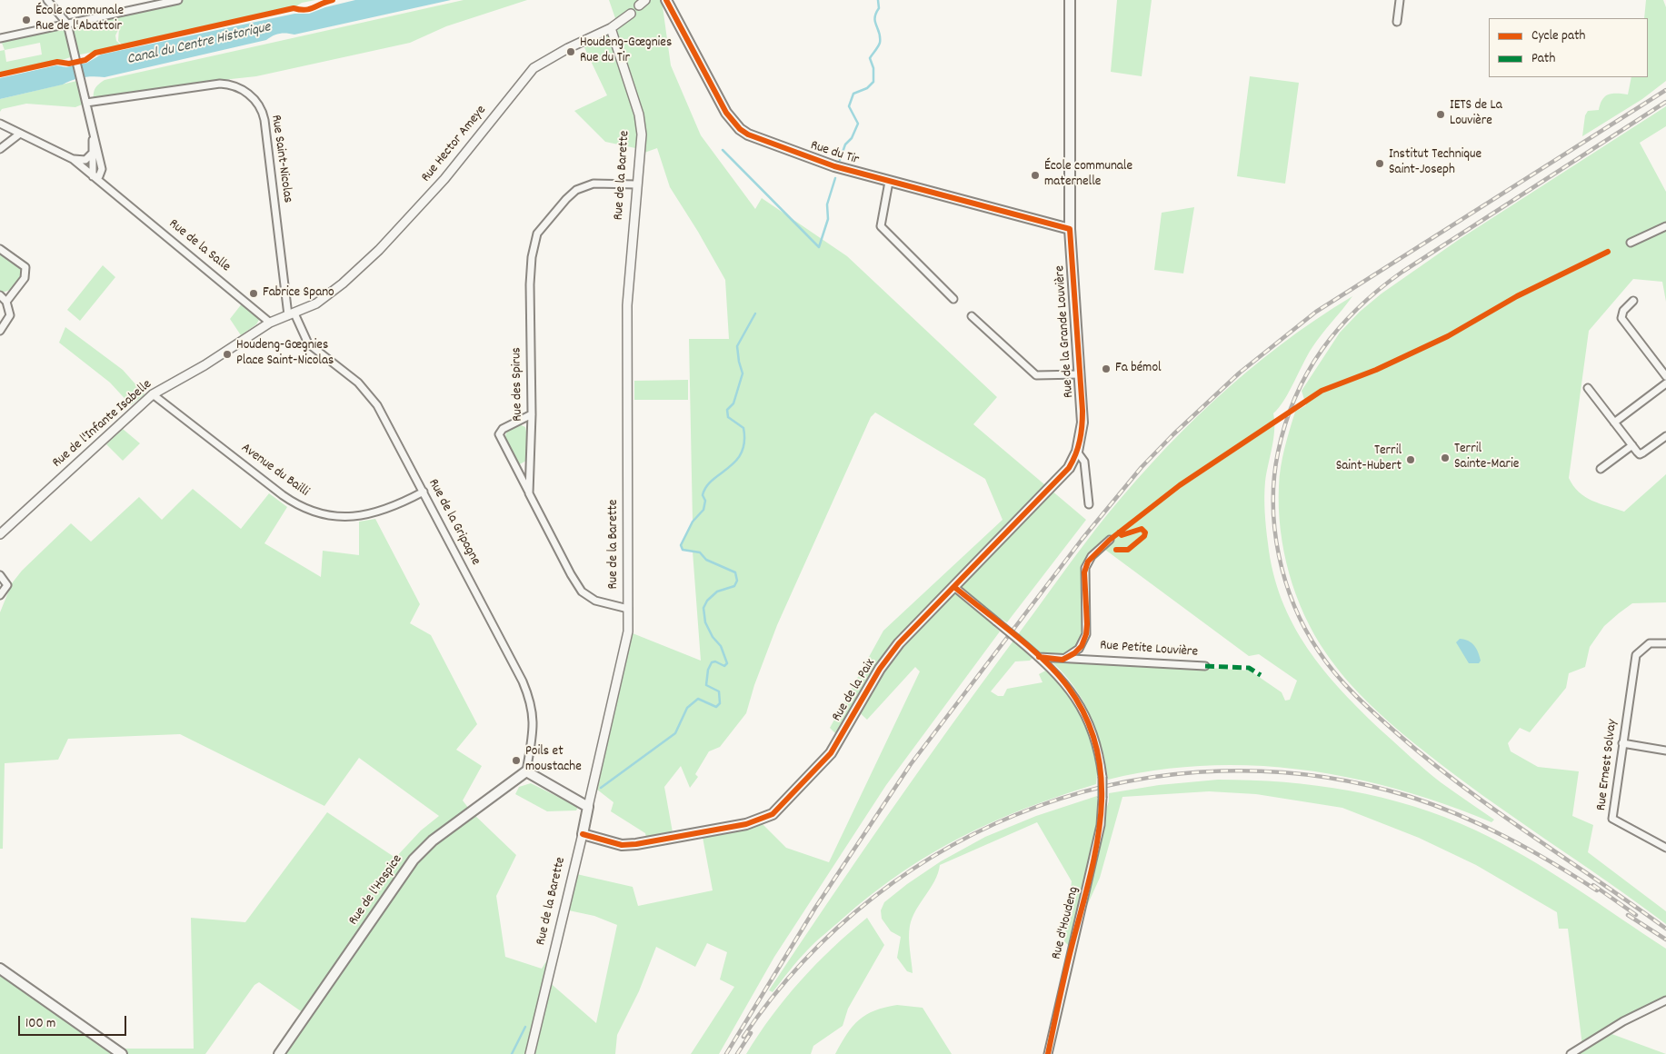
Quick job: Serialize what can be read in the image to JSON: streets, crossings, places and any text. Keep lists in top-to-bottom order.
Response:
{
  "streets": {
    "main road": [
      "Rue du Tir",
      "Rue de la Barette",
      "Rue de la Grande Louvière",
      "Rue de la Paix",
      "Rue de l'Hospice"
    ],
    "street": [
      "Rue Hector Ameye",
      "Rue Saint-Nicolas",
      "Rue de la Salle",
      "Rue des Spirus",
      "Rue de l'Infante Isabelle",
      "Avenue du Bailli",
      "Rue de la Gripagne",
      "Rue Petite Louvière",
      "Rue Ernest Solvay",
      "Rue d'Houdeng"
    ]
  },
  "crossings": [
    ["Rue Hector Ameye", "Rue Saint-Nicolas"],
    ["Rue Hector Ameye", "Rue de la Barette"],
    ["Rue Hector Ameye", "Rue de l'Infante Isabelle"],
    ["Rue Hector Ameye", "Rue de la Gripagne"],
    ["Rue du Tir", "Rue de la Grande Louvière"],
    ["Rue Saint-Nicolas", "Rue de la Salle"],
    ["Rue Saint-Nicolas", "Rue de l'Infante Isabelle"],
    ["Rue Saint-Nicolas", "Rue de la Gripagne"],
    ["Rue de la Barette", "Rue des Spirus"],
    ["Rue de la Barette", "Rue de la Paix"],
    ["Rue de la Salle", "Rue de l'Infante Isabelle"],
    ["Rue de la Grande Louvière", "Rue de la Paix"],
    ["Rue de l'Infante Isabelle", "Avenue du Bailli"],
    ["Rue de l'Infante Isabelle", "Rue de la Gripagne"],
    ["Avenue du Bailli", "Rue de la Gripagne"],
    ["Rue de la Gripagne", "Rue de l'Hospice"],
    ["Rue Petite Louvière", "Rue d'Houdeng"],
    ["Rue de la Paix", "Rue d'Houdeng"]
  ],
  "water": ["Canal du Centre Historique"],
  "places": [
    "École communale Rue de l'Abattoir",
    "Houdeng-Gœgnies Rue du Tir",
    "IETS de La Louvière",
    "Institut Technique Saint-Joseph",
    "École communale maternelle",
    "Fabrice Spano",
    "Houdeng-Gœgnies Place Saint-Nicolas",
    "Fa bémol",
    "Terril Sainte-Marie",
    "Terril Saint-Hubert",
    "Poils et moustache"
  ],
  "legend": ["Cycle path", "Path"],
  "scale_bar": "100 m"
}
